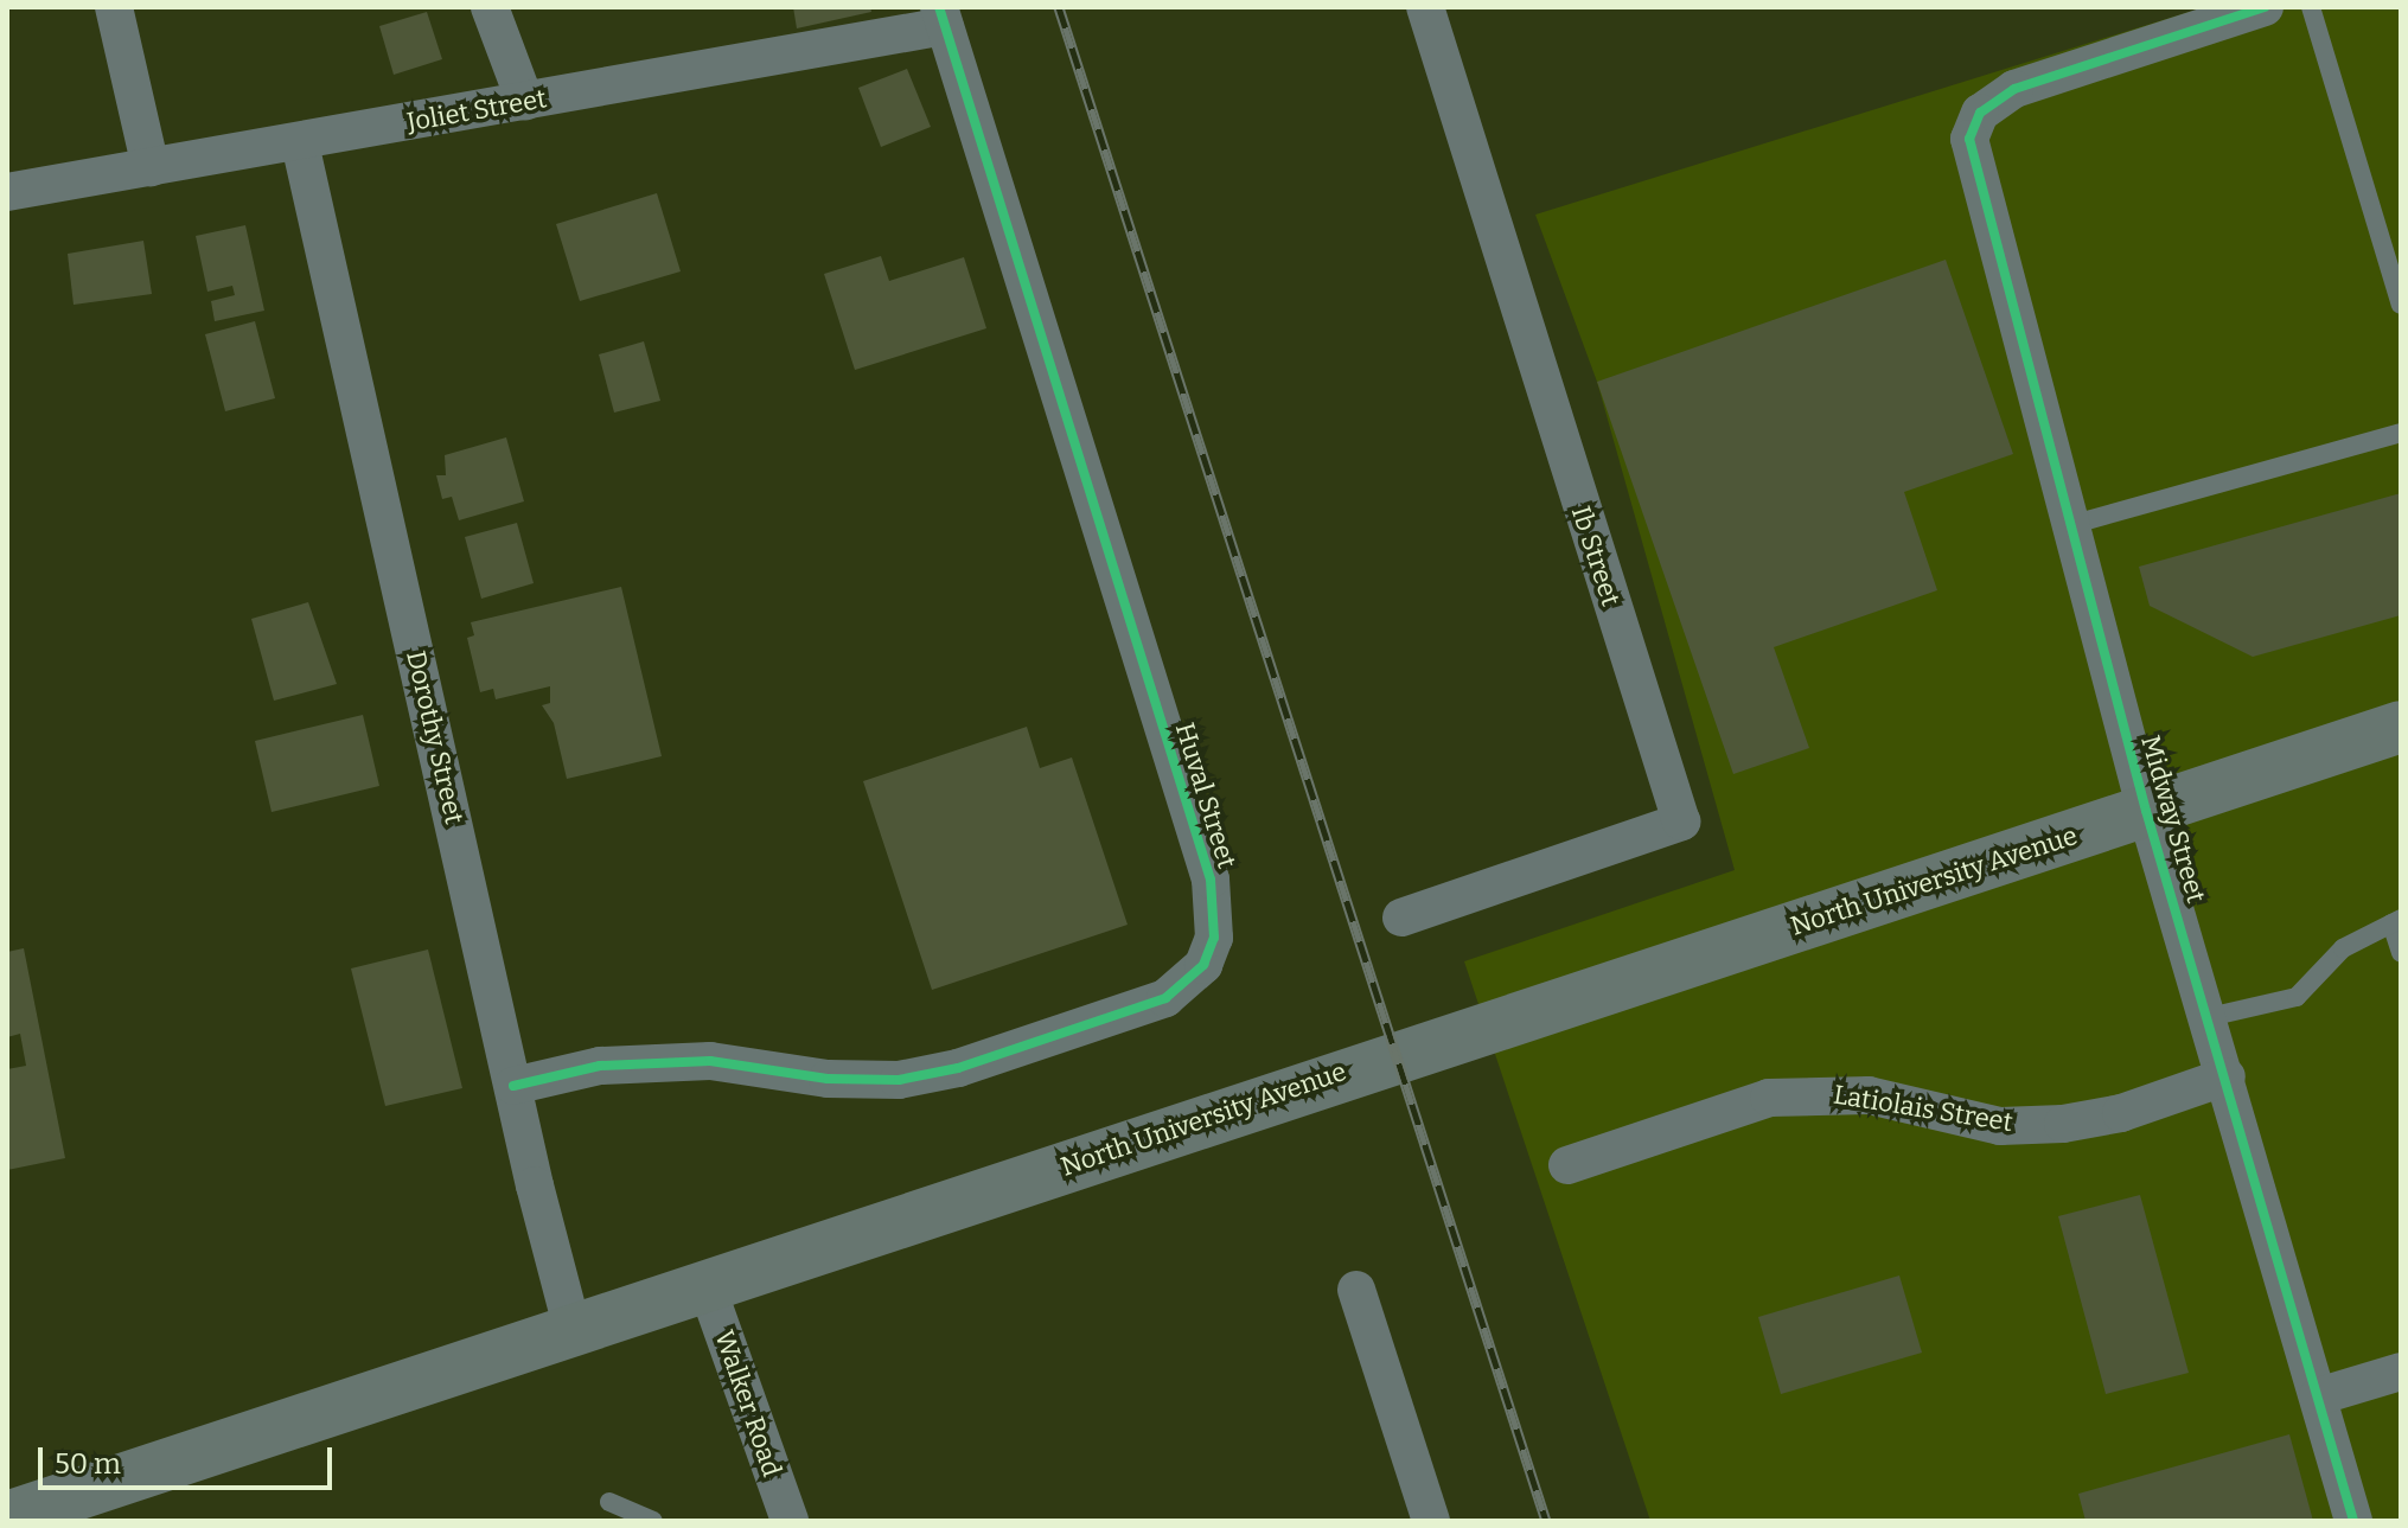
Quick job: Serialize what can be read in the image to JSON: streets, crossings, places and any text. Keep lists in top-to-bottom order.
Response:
{
  "streets": {
    "main road": ["North University Avenue"],
    "street": [
      "Joliet Street",
      "Ib Street",
      "Dorothy Street",
      "Huval Street",
      "Midway Street",
      "Latiolais Street",
      "Walker Road"
    ]
  },
  "crossings": [
    ["Joliet Street", "Dorothy Street"],
    ["Joliet Street", "Huval Street"],
    ["Dorothy Street", "Huval Street"],
    ["Dorothy Street", "North University Avenue"],
    ["Midway Street", "North University Avenue"],
    ["Midway Street", "Latiolais Street"],
    ["North University Avenue", "Walker Road"]
  ],
  "scale_bar": "50 m"
}
